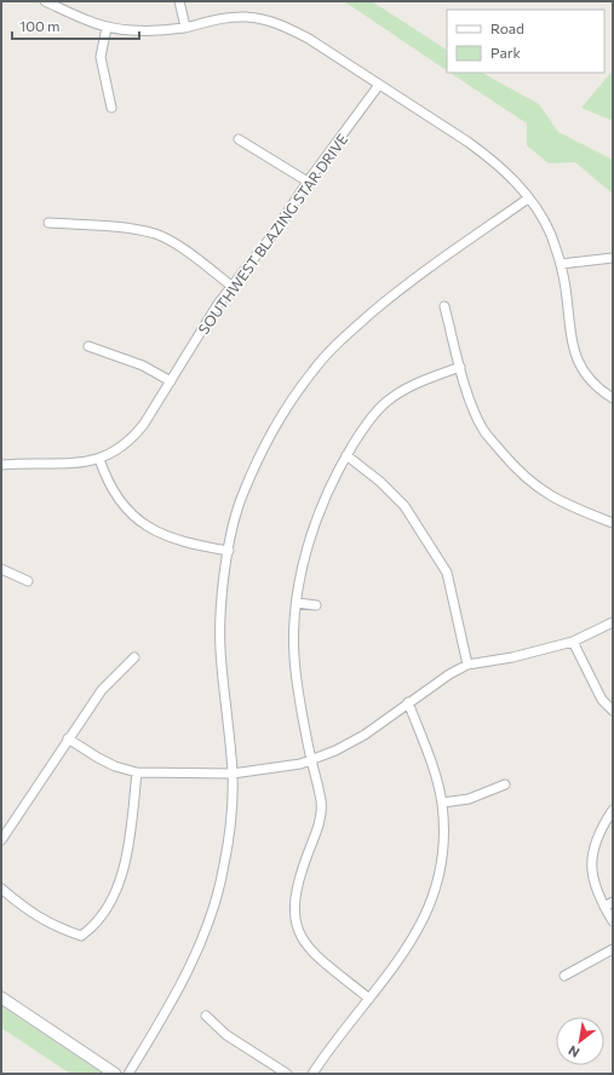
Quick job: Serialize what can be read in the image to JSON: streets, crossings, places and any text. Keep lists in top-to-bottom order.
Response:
{
  "streets": {
    "street": ["SOUTHWEST BLAZING STAR DRIVE"]
  },
  "legend": ["Road", "Park"],
  "scale_bar": "100 m",
  "north": "bottom left"
}
